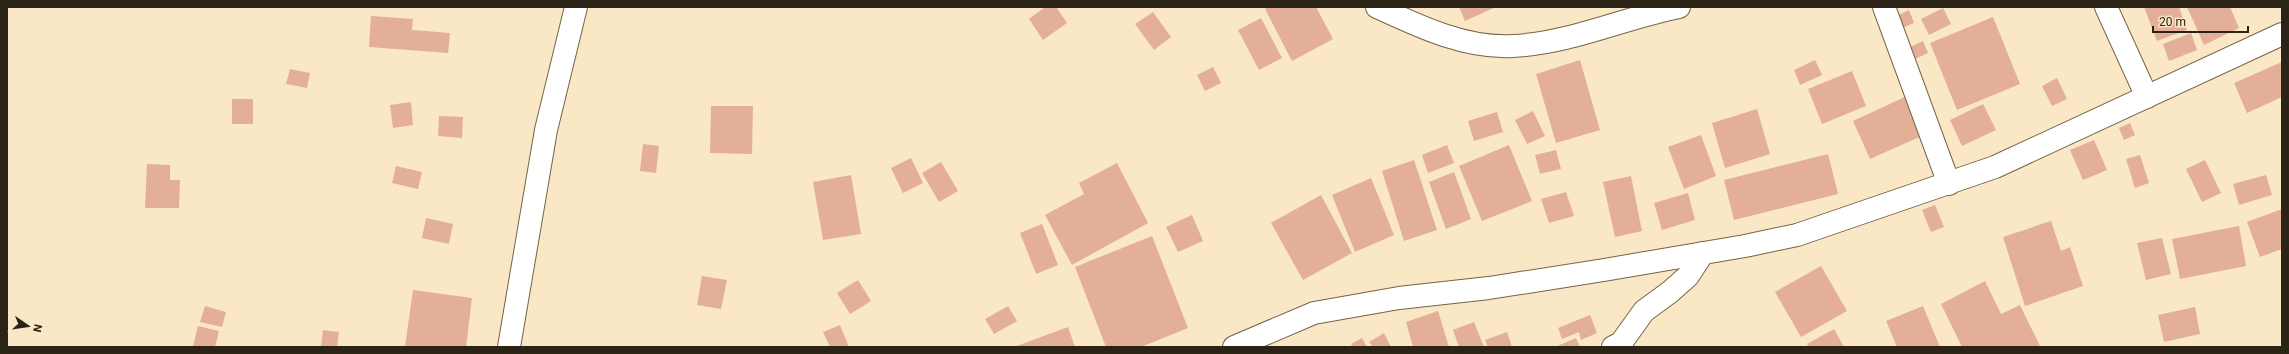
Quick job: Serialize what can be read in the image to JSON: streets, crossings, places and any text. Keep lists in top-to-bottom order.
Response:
{
  "scale_bar": "20 m",
  "north": "right"
}
